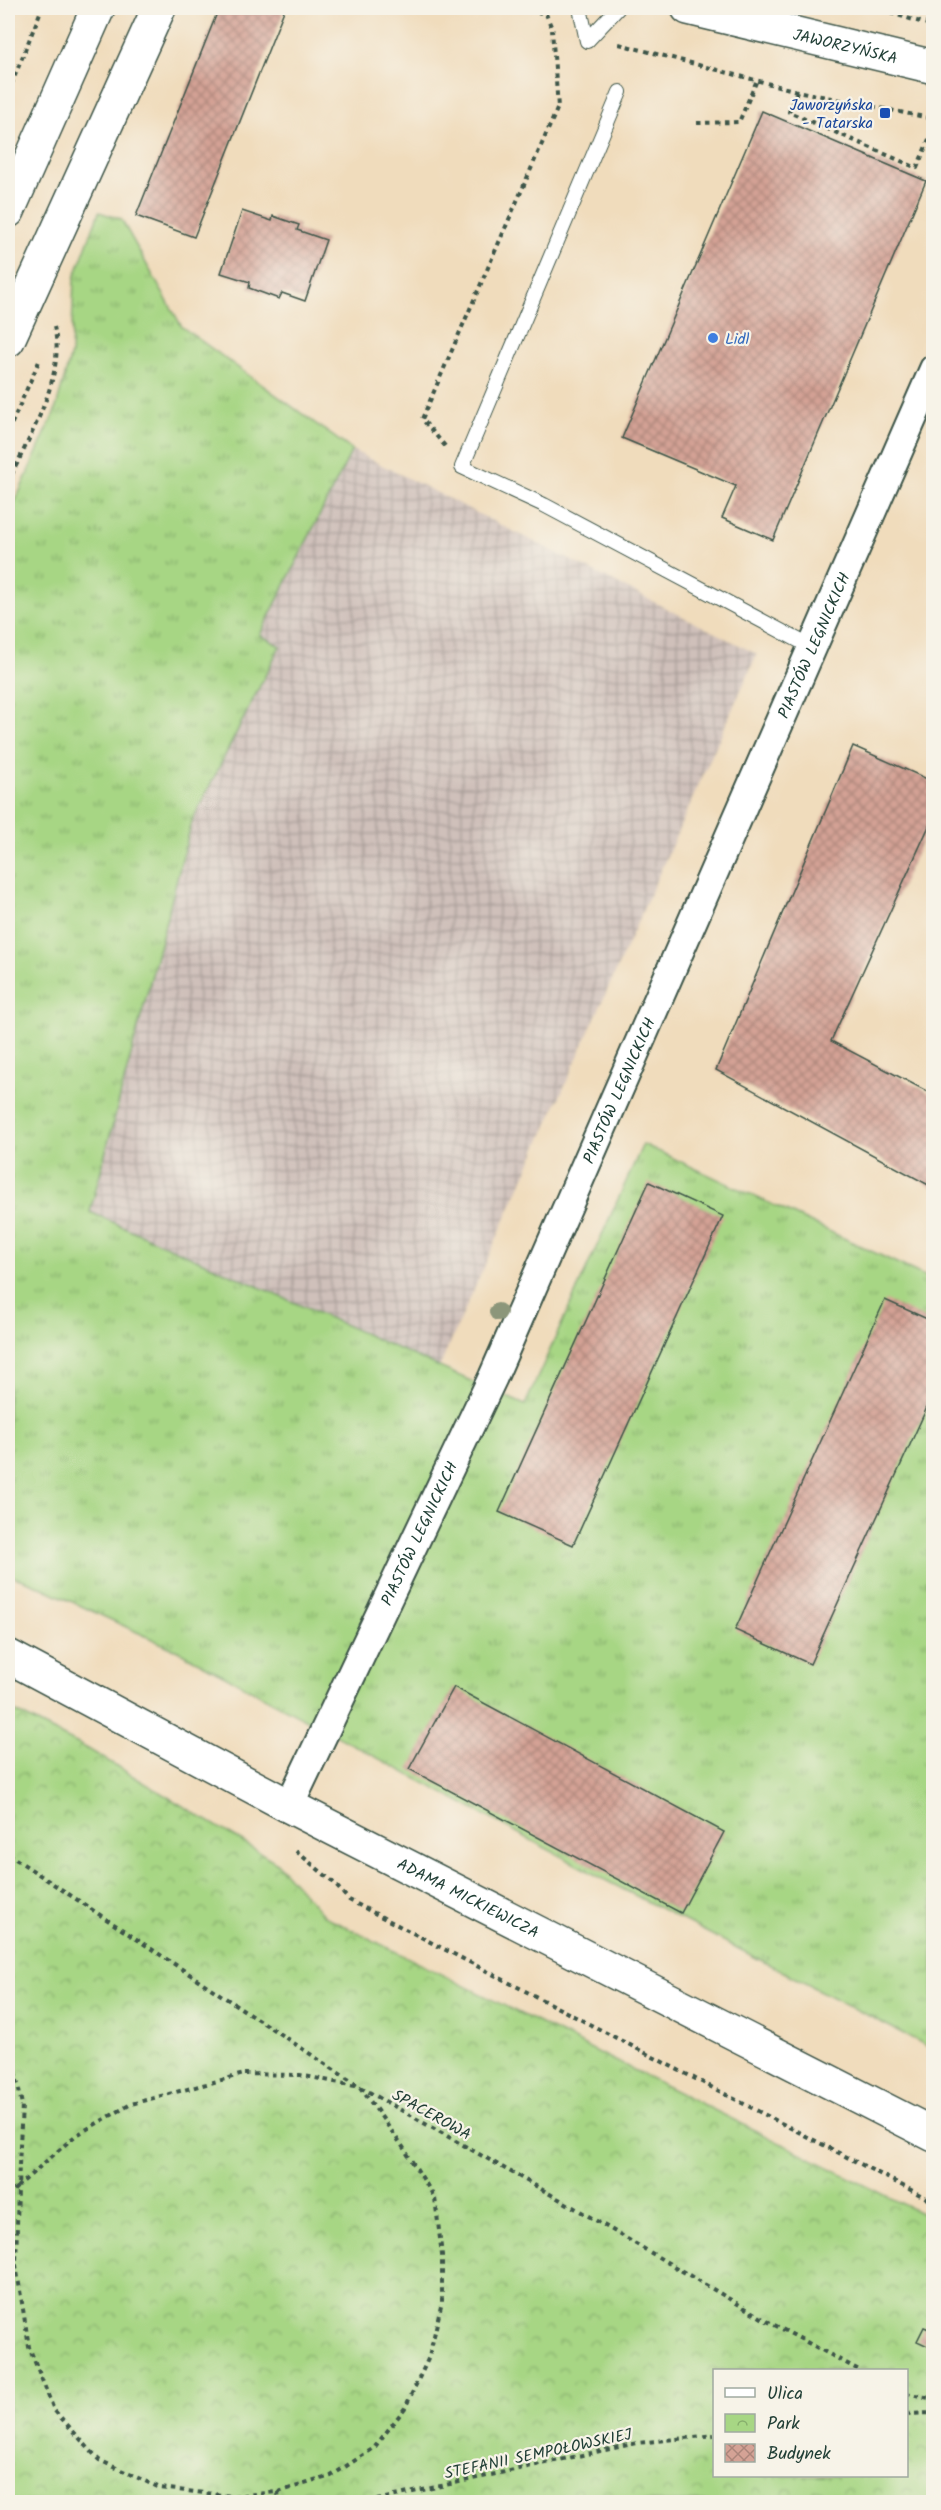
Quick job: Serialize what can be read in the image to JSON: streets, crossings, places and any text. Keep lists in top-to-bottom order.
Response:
{
  "streets": {
    "street": ["JAWORZYŃSKA", "PIASTÓW LEGNICKICH", "ADAMA MICKIEWICZA"],
    "path": ["SPACEROWA", "STEFANII SEMPOŁOWSKIEJ"]
  },
  "crossings": [
    ["PIASTÓW LEGNICKICH", "ADAMA MICKIEWICZA"]
  ],
  "places": {
    "transit": ["Jaworzyńska - Tatarska"],
    "other": ["Lidl"]
  },
  "legend": ["Ulica", "Park", "Budynek"]
}
